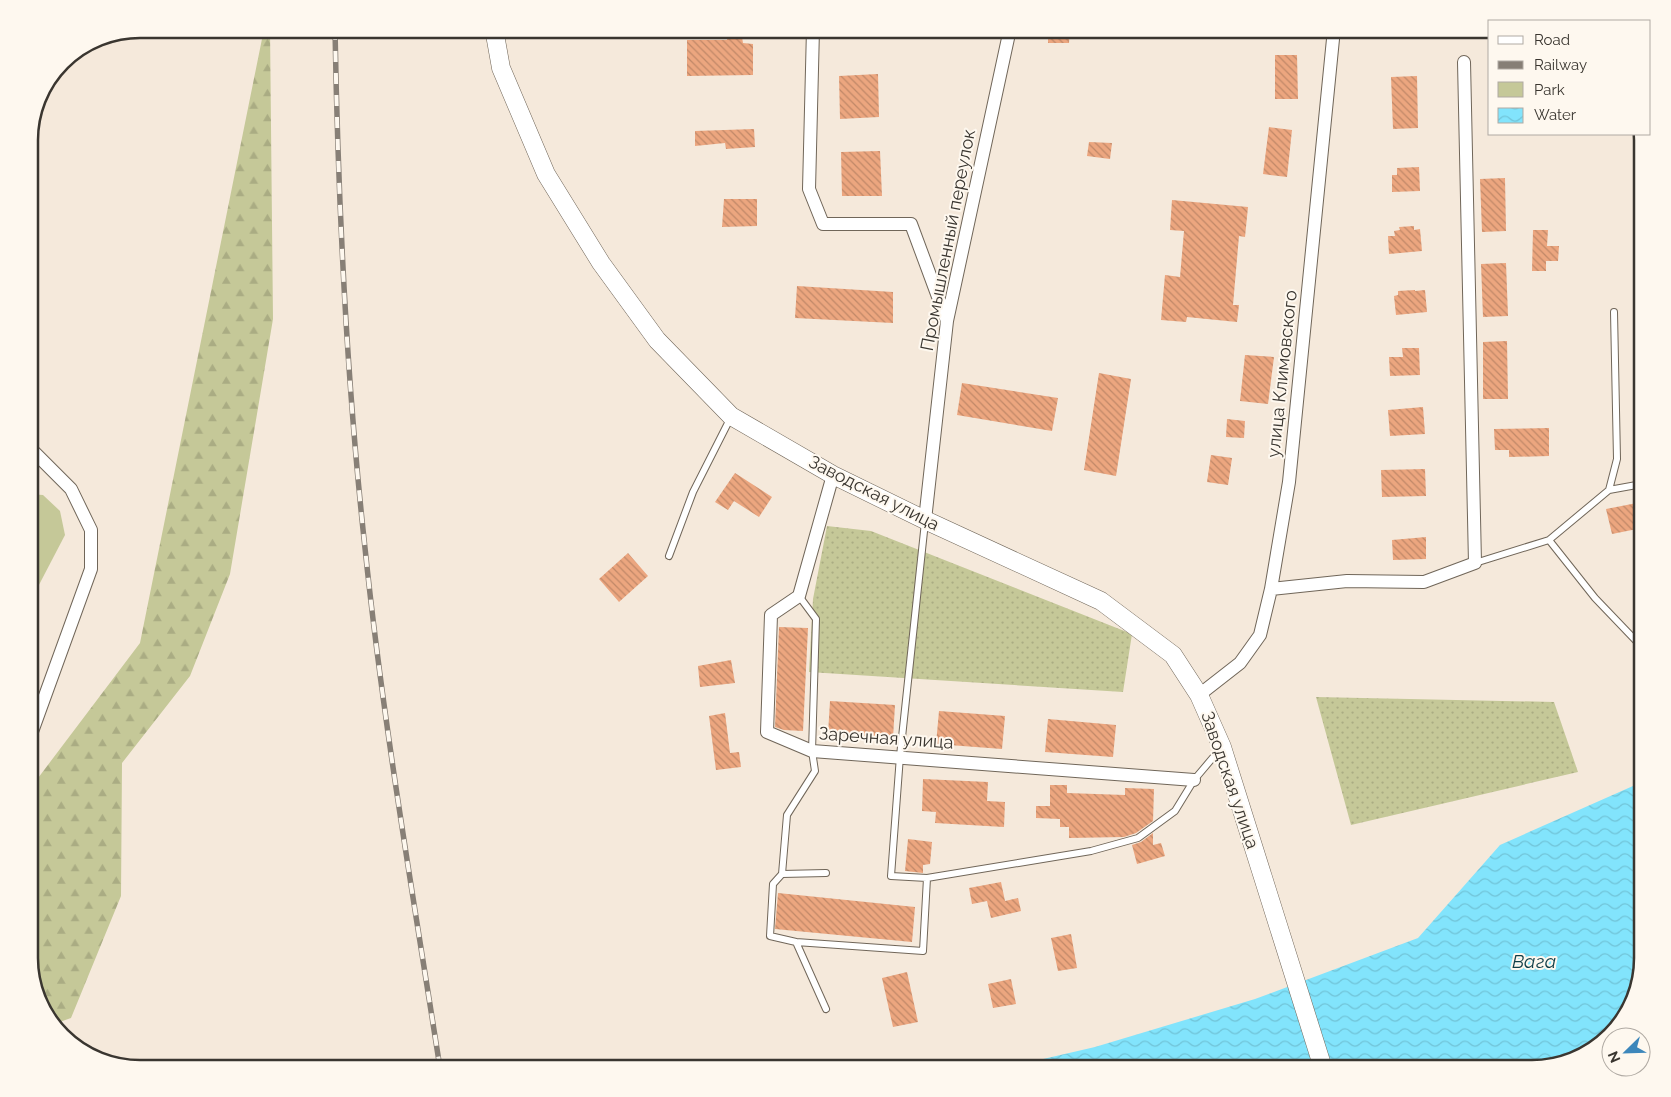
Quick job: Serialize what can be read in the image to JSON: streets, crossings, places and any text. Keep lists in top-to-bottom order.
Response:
{
  "streets": {
    "main road": ["Заводская улица"],
    "street": ["Промышленный переулок", "улица Климовского", "Заречная улица"]
  },
  "crossings": [
    ["Промышленный переулок", "Заводская улица"],
    ["улица Климовского", "Заводская улица"]
  ],
  "water": ["Вага"],
  "legend": [
    "Road",
    "Railway",
    "Park",
    "Water"
  ],
  "north": "bottom left"
}
